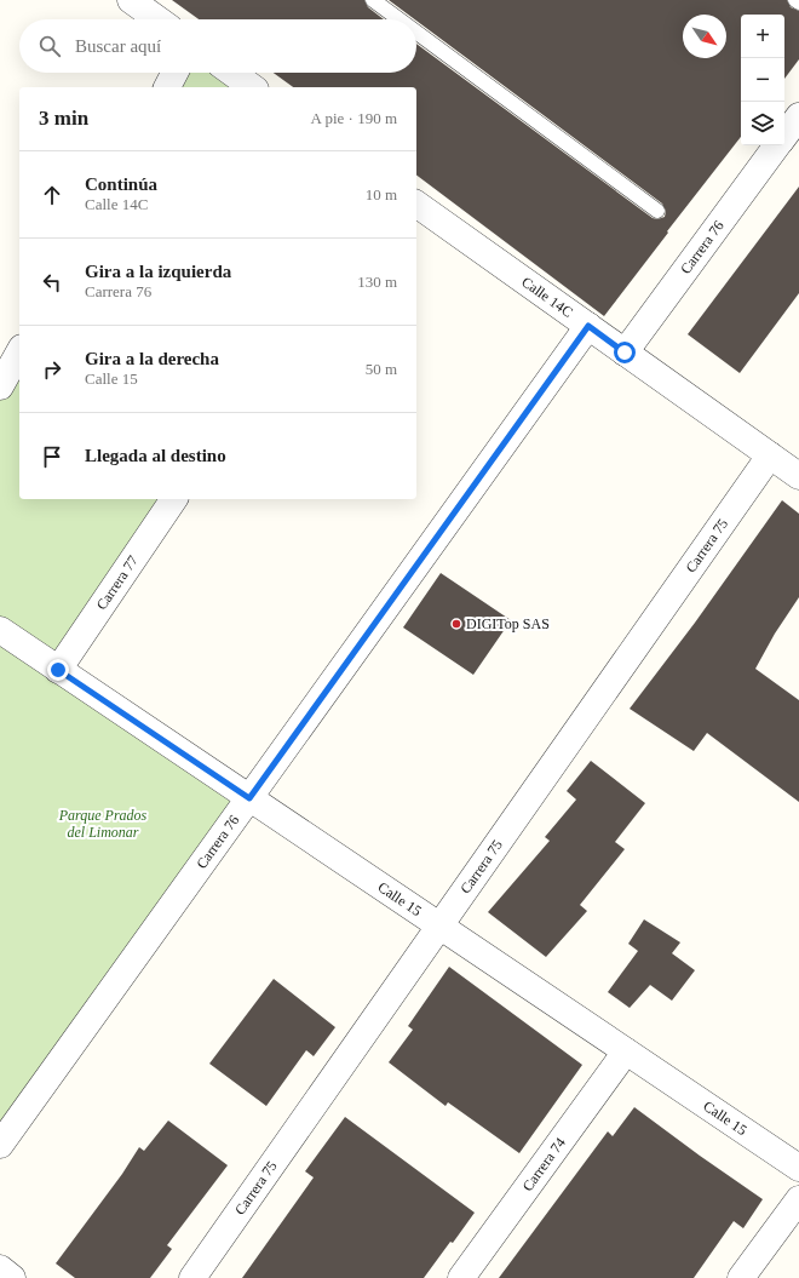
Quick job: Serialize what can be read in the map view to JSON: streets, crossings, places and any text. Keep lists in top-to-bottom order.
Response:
{
  "streets": {
    "street": [
      "Carrera 76",
      "Calle 14C",
      "Carrera 75",
      "Carrera 77",
      "Calle 15",
      "Carrera 74"
    ]
  },
  "crossings": [
    ["Carrera 76", "Calle 14C"],
    ["Carrera 76", "Calle 15"],
    ["Calle 14C", "Carrera 75"],
    ["Carrera 75", "Calle 15"],
    ["Carrera 77", "Calle 15"],
    ["Calle 15", "Carrera 74"]
  ],
  "parks": ["Parque Prados del Limonar"],
  "places": ["DIGITop SAS"],
  "north": "bottom right",
  "page": {
    "map_buttons": ["+", "−"],
    "search": "Buscar aquí",
    "heading": ["3 min", "A pie · 190 m"],
    "list": [
      ["Continúa", "Calle 14C", "10 m"],
      ["Gira a la izquierda", "Carrera 76", "130 m"],
      ["Gira a la derecha", "Calle 15", "50 m"],
      "Llegada al destino"
    ]
  }
}
